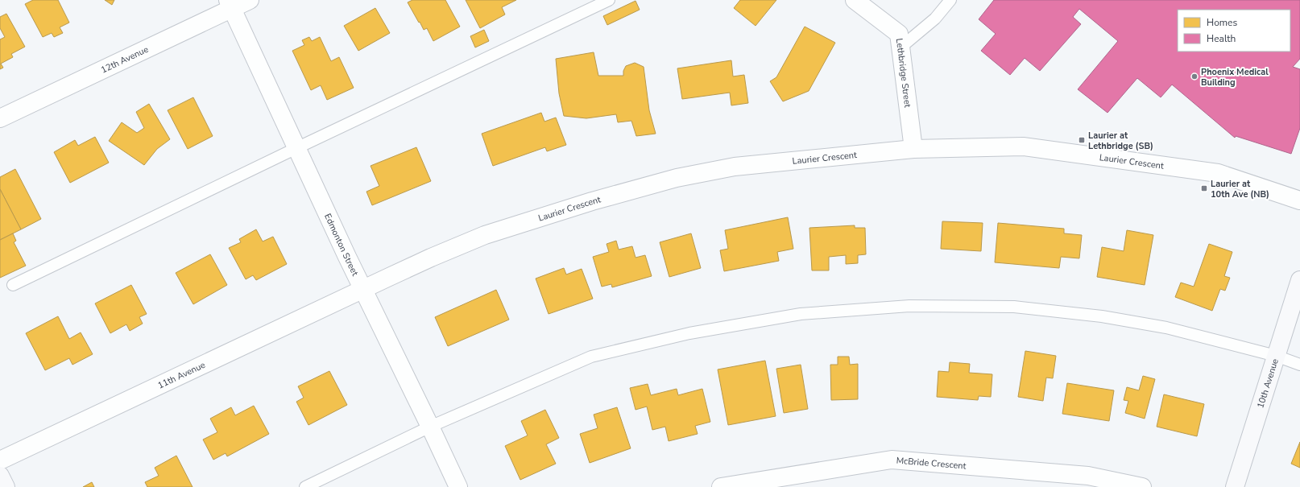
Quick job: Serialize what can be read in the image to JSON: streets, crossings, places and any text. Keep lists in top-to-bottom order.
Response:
{
  "streets": {
    "street": [
      "12th Avenue",
      "Lethbridge Street",
      "Laurier Crescent",
      "Edmonton Street",
      "11th Avenue",
      "10th Avenue",
      "McBride Crescent"
    ]
  },
  "crossings": [
    ["12th Avenue", "Edmonton Street"],
    ["Lethbridge Street", "Laurier Crescent"],
    ["Laurier Crescent", "Edmonton Street"],
    ["Laurier Crescent", "11th Avenue"],
    ["Edmonton Street", "11th Avenue"]
  ],
  "places": {
    "other": ["Phoenix Medical Building"],
    "transit": ["Laurier at Lethbridge (SB)", "Laurier at 10th Ave (NB)"]
  },
  "legend": ["Homes", "Health"]
}
